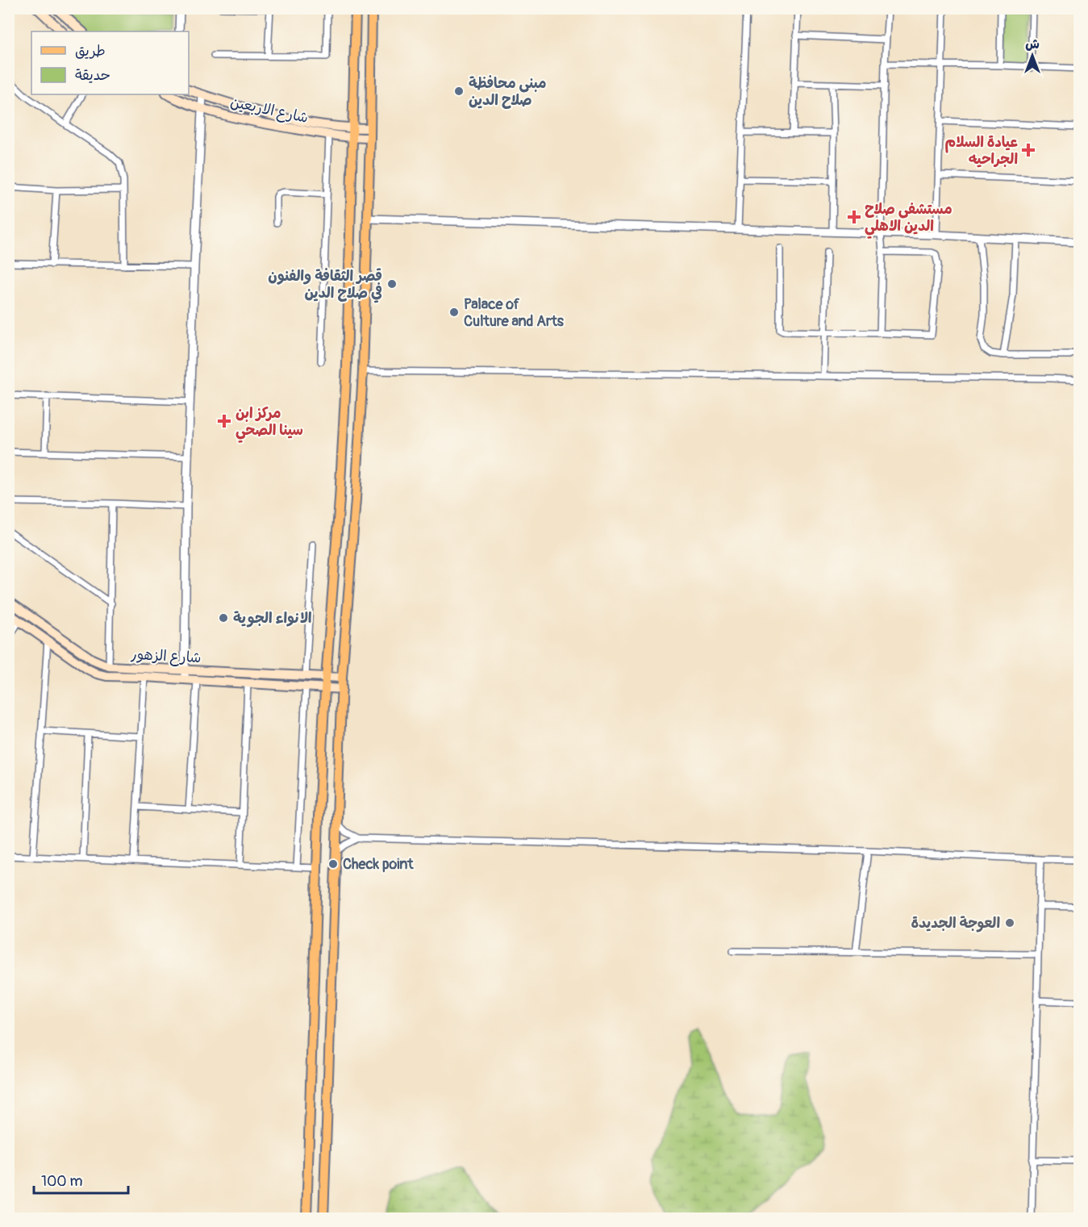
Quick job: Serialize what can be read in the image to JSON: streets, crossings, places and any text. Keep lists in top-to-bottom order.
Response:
{
  "streets": {
    "main road": ["شارع الاربعين", "شارع الزهور"]
  },
  "places": {
    "other": [
      "مبنى محافظة صلاح الدين",
      "قصر الثقافة والفنون في صلاح الدين",
      "Palace of Culture and Arts",
      "الانواء الجوية",
      "Check point",
      "العوجة الجديدة"
    ],
    "health": ["عيادة السلام الجراحيه", "مستشفى صلاح الدين الاهلي", "مركز ابن سينا الصحي"]
  },
  "legend": ["طريق", "حديقة"],
  "scale_bar": "100 m",
  "north": "top"
}
